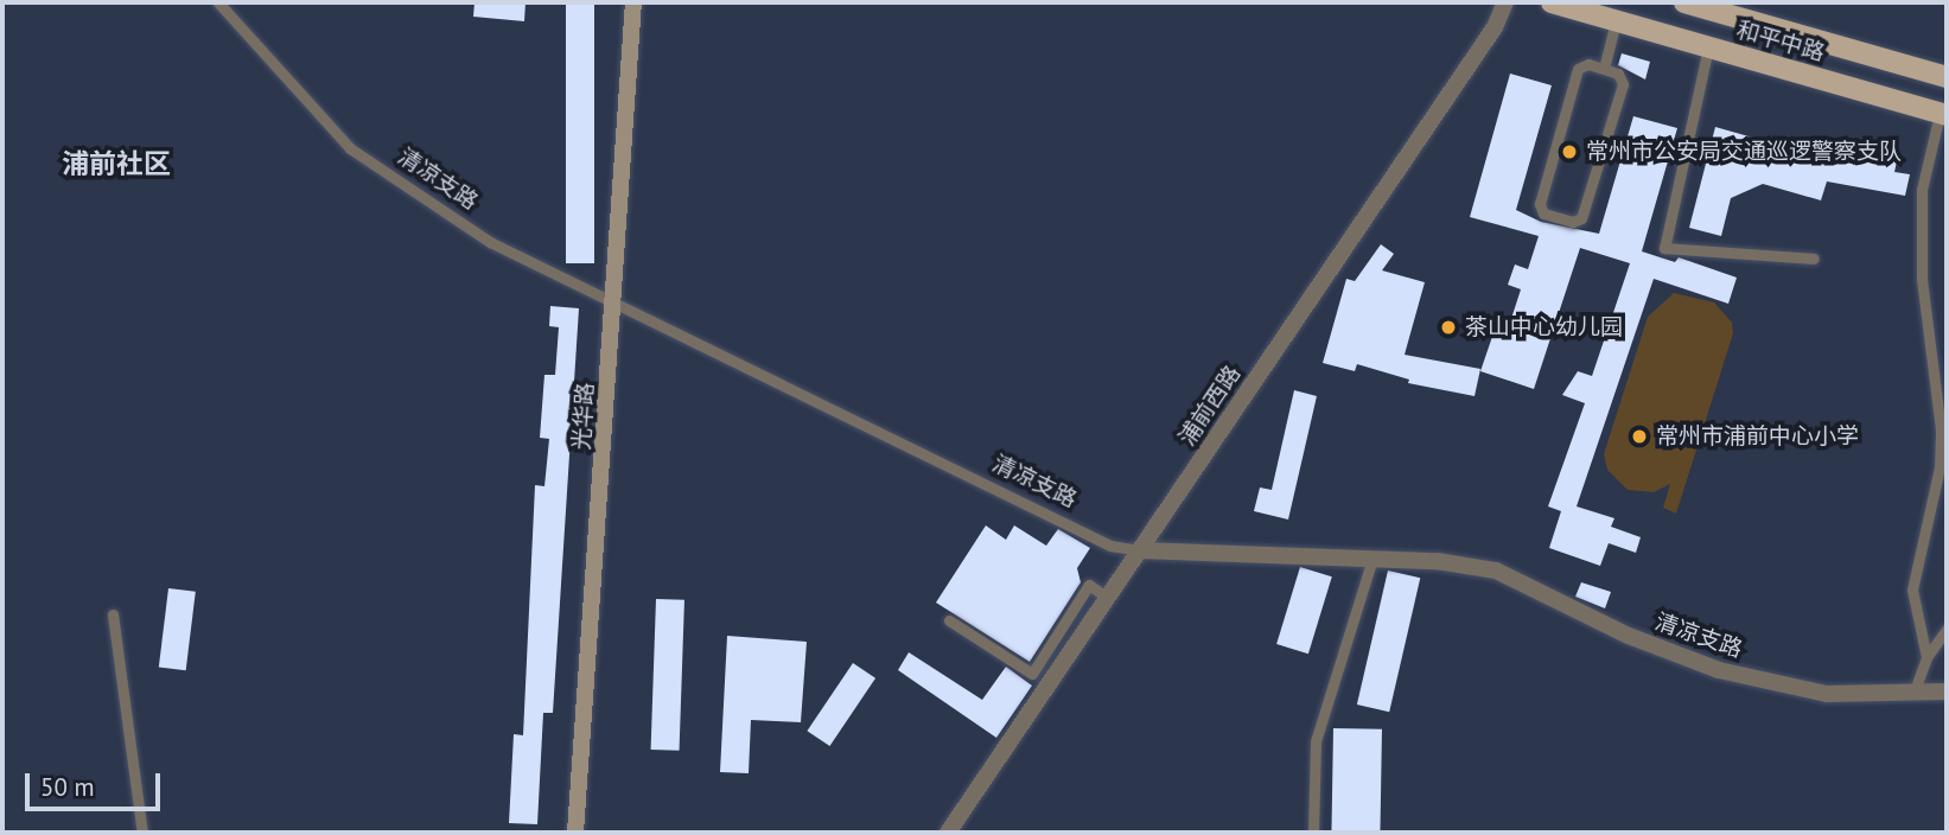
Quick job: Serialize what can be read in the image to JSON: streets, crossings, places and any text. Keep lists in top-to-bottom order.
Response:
{
  "streets": {
    "main road": ["和平中路", "光华路"],
    "street": ["清凉支路", "浦前西路"]
  },
  "crossings": [
    ["清凉支路", "浦前西路"],
    ["清凉支路", "光华路"]
  ],
  "districts": ["浦前社区"],
  "places": ["常州市公安局交通巡逻警察支队", "茶山中心幼儿园", "常州市浦前中心小学"],
  "scale_bar": "50 m"
}
